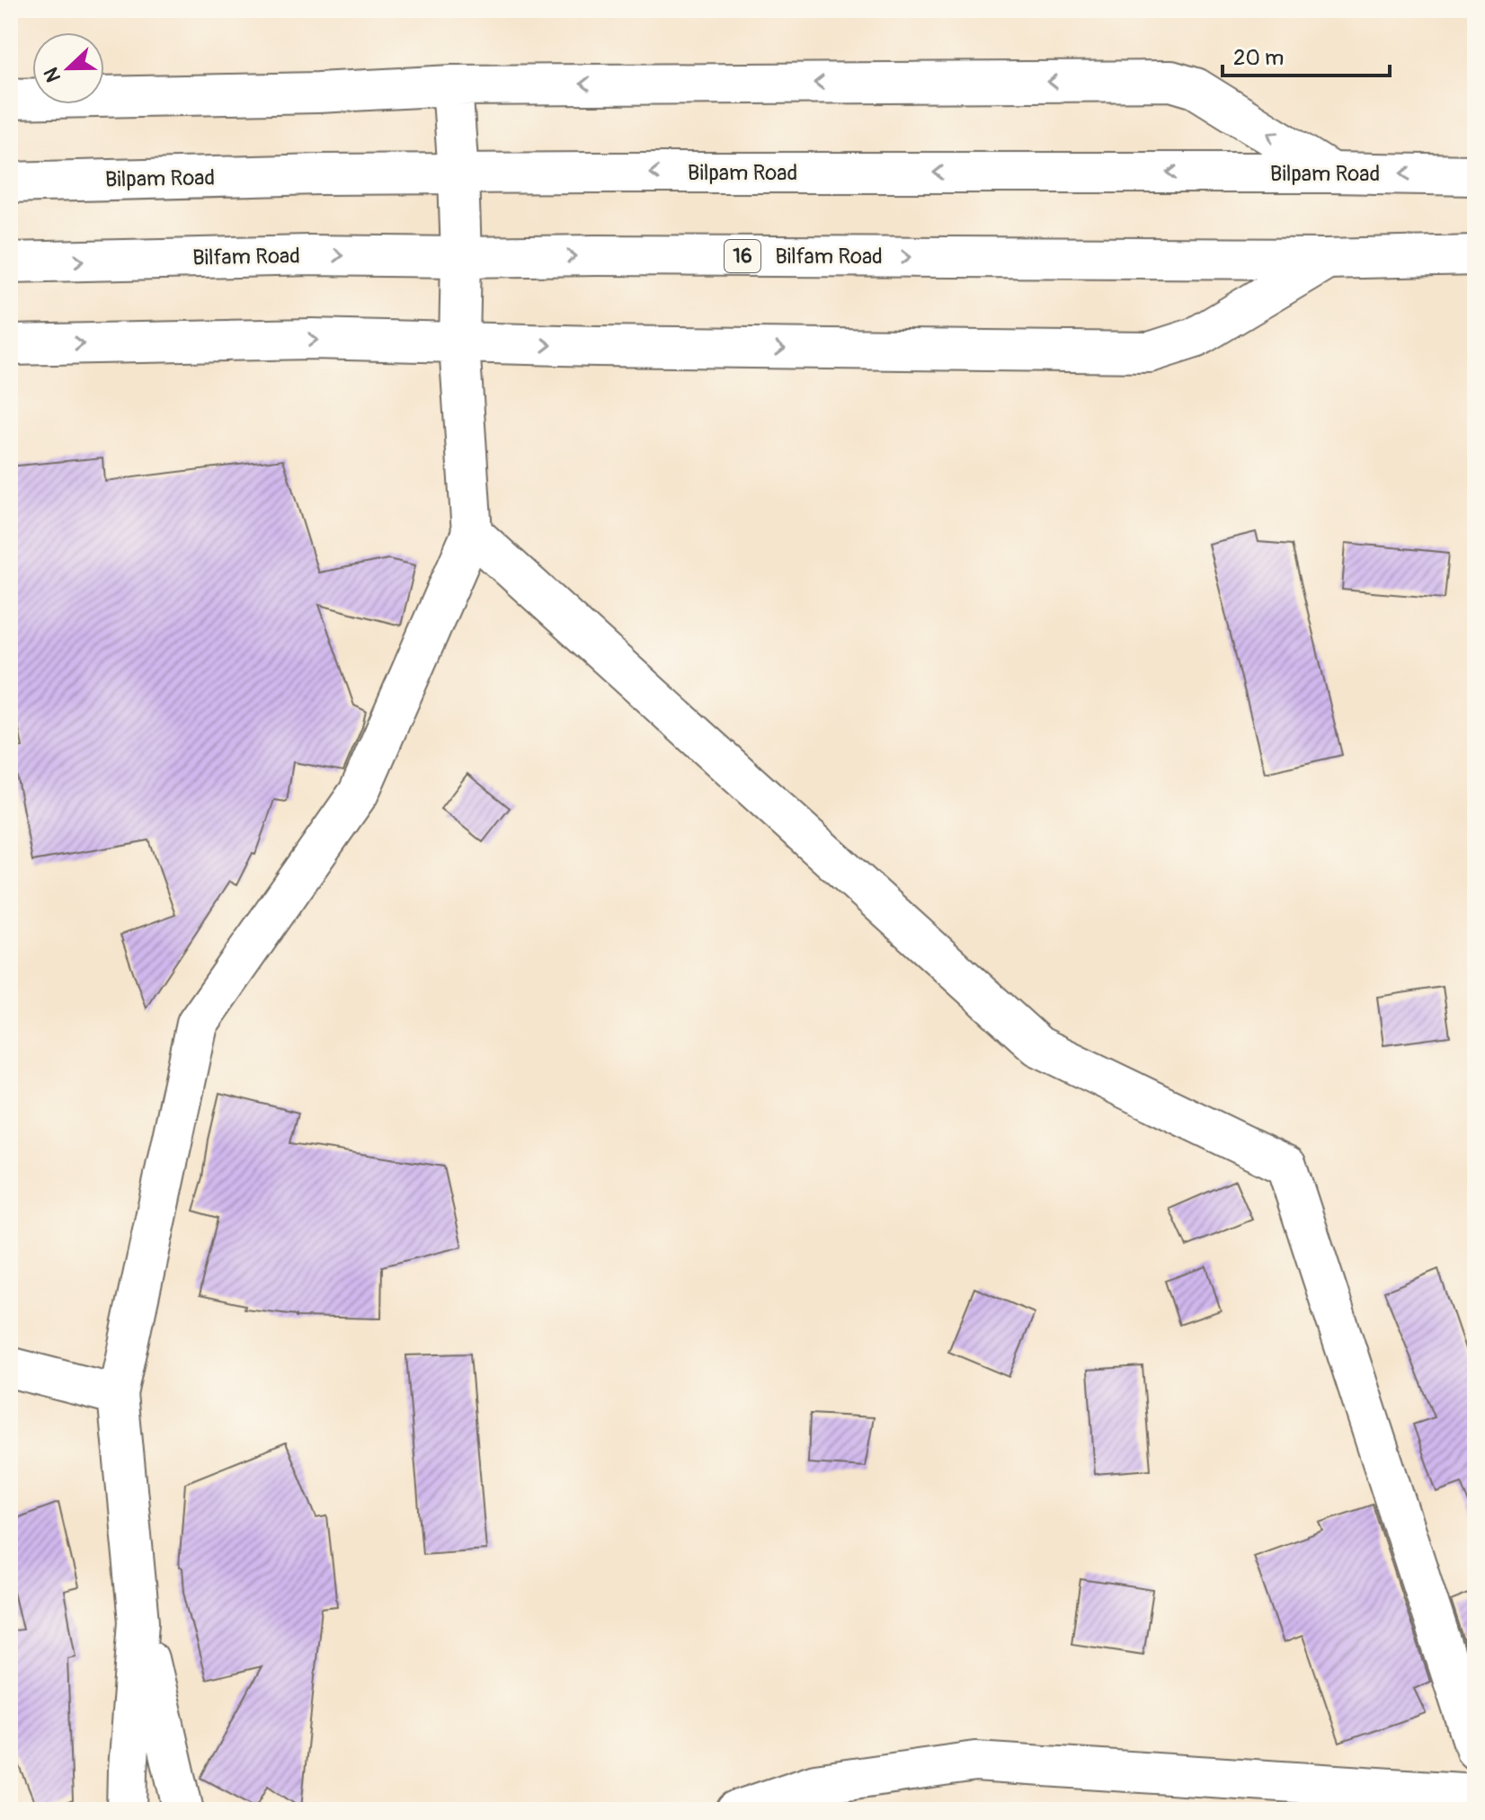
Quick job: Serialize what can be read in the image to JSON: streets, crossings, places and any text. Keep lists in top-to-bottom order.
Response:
{
  "streets": {
    "street": ["Bilpam Road", "16", "Bilfam Road"]
  },
  "scale_bar": "20 m",
  "north": "left"
}
